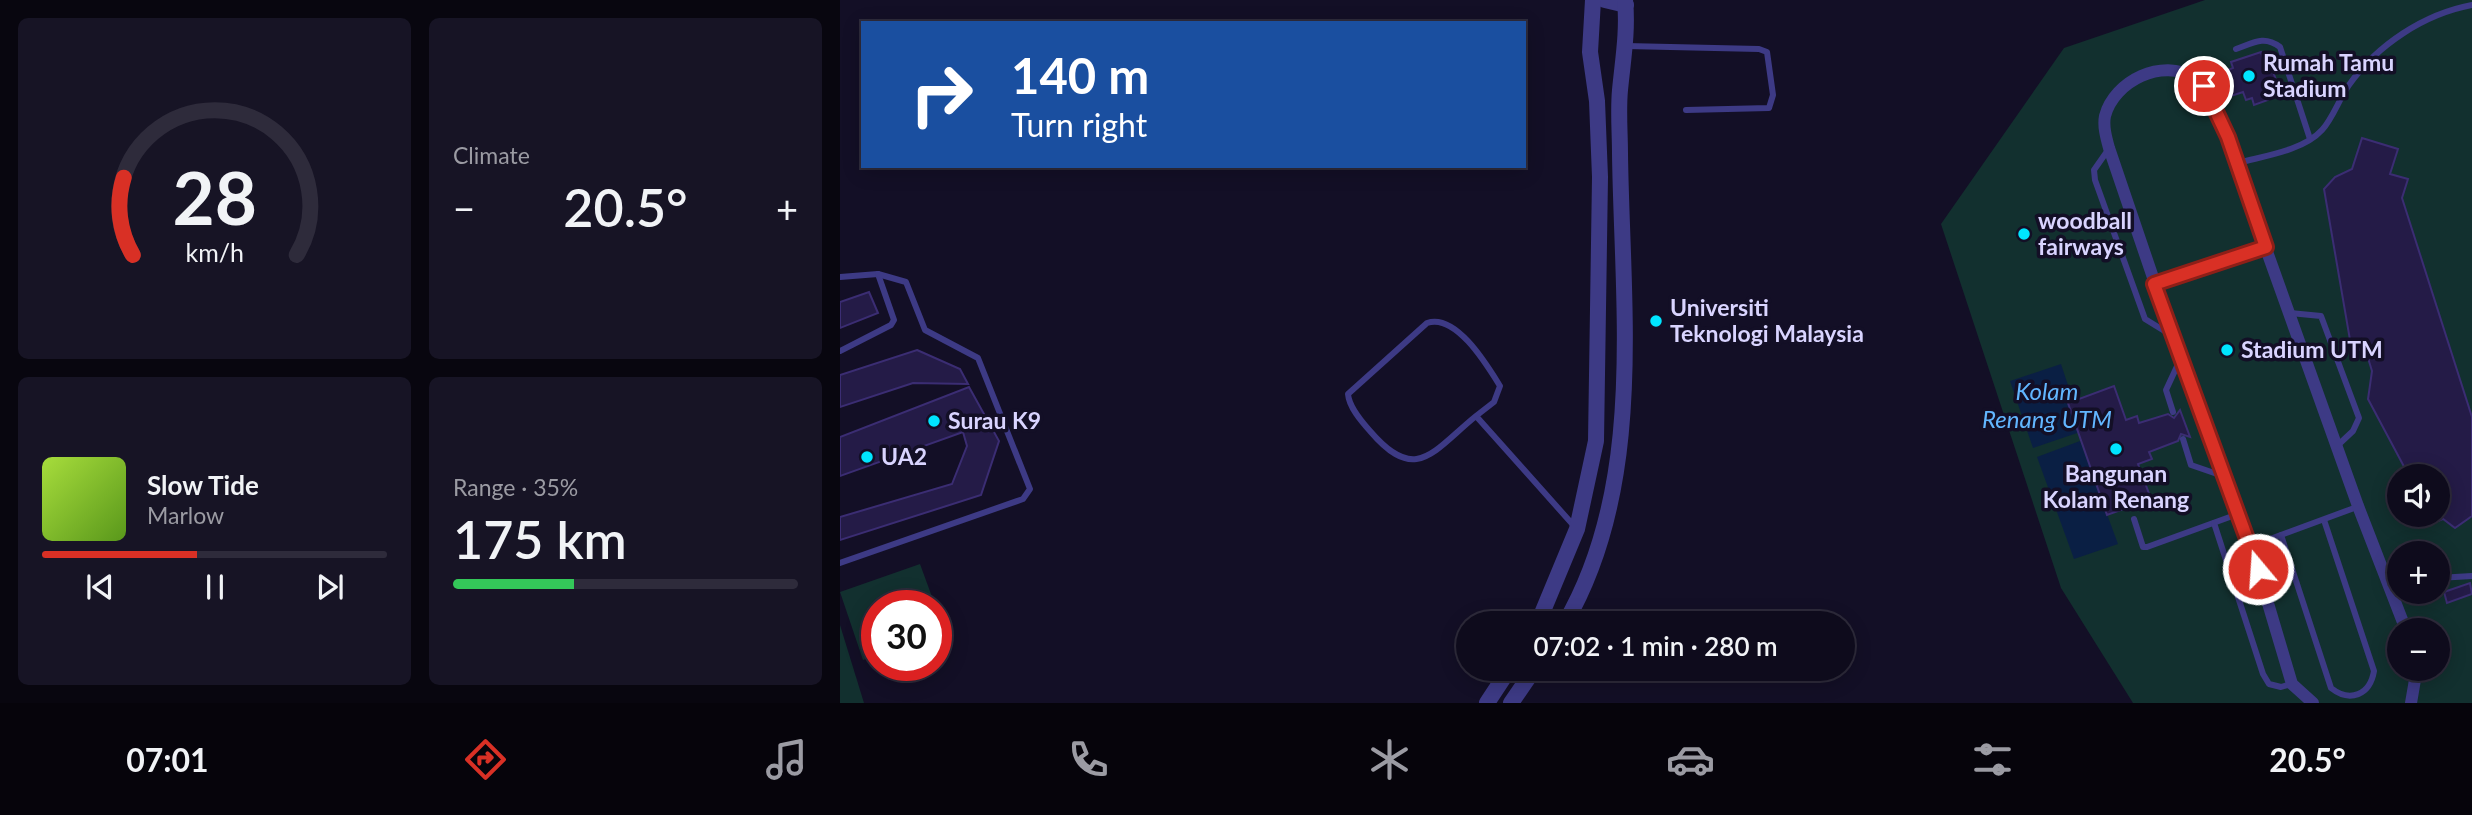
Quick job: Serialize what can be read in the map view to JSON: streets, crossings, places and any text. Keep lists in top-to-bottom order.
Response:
{
  "water": ["Kolam Renang UTM"],
  "places": [
    "Rumah Tamu Stadium",
    "woodball fairways",
    "Universiti Teknologi Malaysia",
    "Stadium UTM",
    "Surau K9",
    "Bangunan Kolam Renang",
    "UA2"
  ],
  "page": {
    "tile": [
      "Climate",
      ["Range · 35%", "175 km"]
    ],
    "turn": ["140 m", "Turn right"],
    "heat": ["−", "20.5°", "+"],
    "song": ["Slow Tide", "Marlow"],
    "map_buttons": ["+", "−"],
    "limit": "30",
    "trip": "07:02 · 1 min · 280 m",
    "tabs": ["07:01", "20.5°"],
    "gauge": ["28", "km/h"]
  }
}
